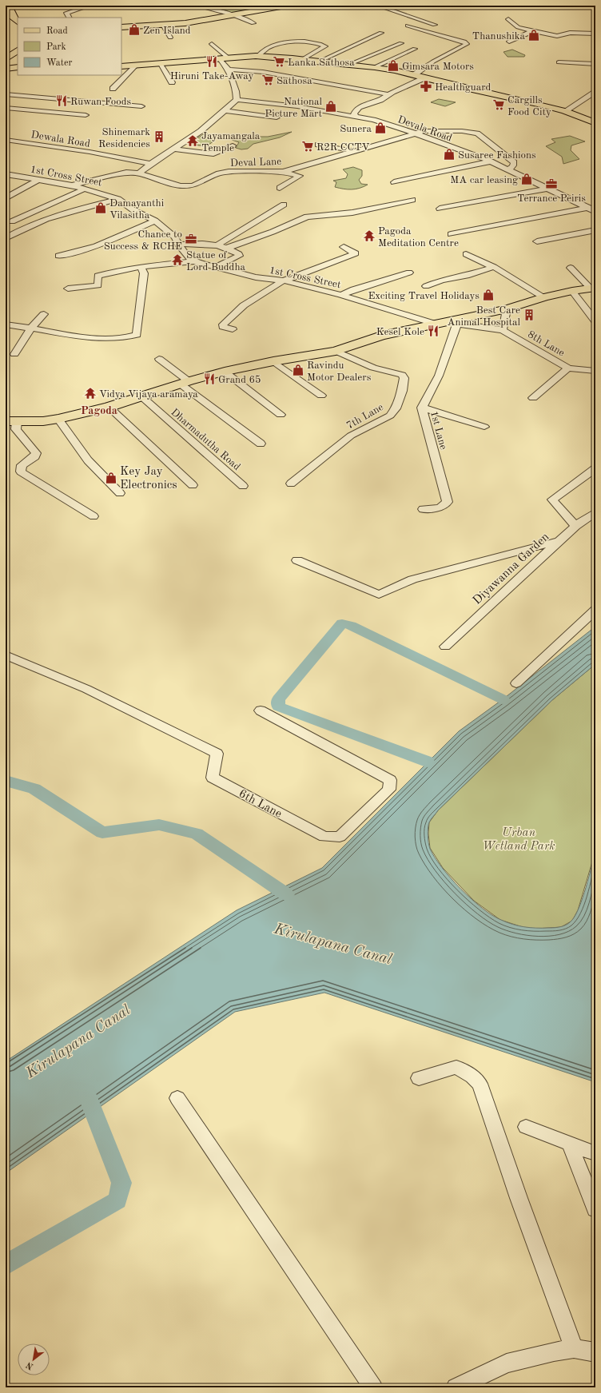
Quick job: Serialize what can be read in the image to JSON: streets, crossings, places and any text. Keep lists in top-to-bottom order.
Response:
{
  "streets": {
    "street": [
      "Devala Road",
      "Dewala Road",
      "Deval Lane",
      "1st Cross Street",
      "8th Lane",
      "7th Lane",
      "1st Lane",
      "Dharmadutha Road",
      "Diyawanna Garden",
      "6th Lane"
    ]
  },
  "crossings": [
    ["Devala Road", "Deval Lane"],
    ["Deval Lane", "1st Cross Street"],
    ["8th Lane", "1st Lane"]
  ],
  "districts": ["Pagoda"],
  "water": ["Kirulapana Canal"],
  "parks": ["Urban Wetland Park"],
  "places": {
    "shop": [
      "Zen Island",
      "Thanushika",
      "Gimsara Motors",
      "National Picture Mart",
      "Sunera",
      "Susaree Fashions",
      "MA car leasing",
      "Damayanthi Vilasitha",
      "Exciting Travel Holidays",
      "Ravindu Motor Dealers",
      "Key Jay Electronics"
    ],
    "restaurant": [
      "Hiruni Take-Away",
      "Ruwan Foods",
      "Kesel Kole",
      "Grand 65"
    ],
    "supermarket": [
      "Lanka Sathosa",
      "Sathosa",
      "Cargills Food City",
      "R2R CCTV"
    ],
    "pharmacy": ["Healthguard"],
    "building": ["Shinemark Residencies", "Best Care Animal Hospital"],
    "temple": [
      "Jayamangala Temple",
      "Pagoda Meditation Centre",
      "Statue of Lord Buddha",
      "Vidya Vijaya aramaya"
    ],
    "office": ["Terrance Peiris", "Chance to Success & RCHE"]
  },
  "legend": ["Road", "Park", "Water"],
  "north": "bottom left"
}
